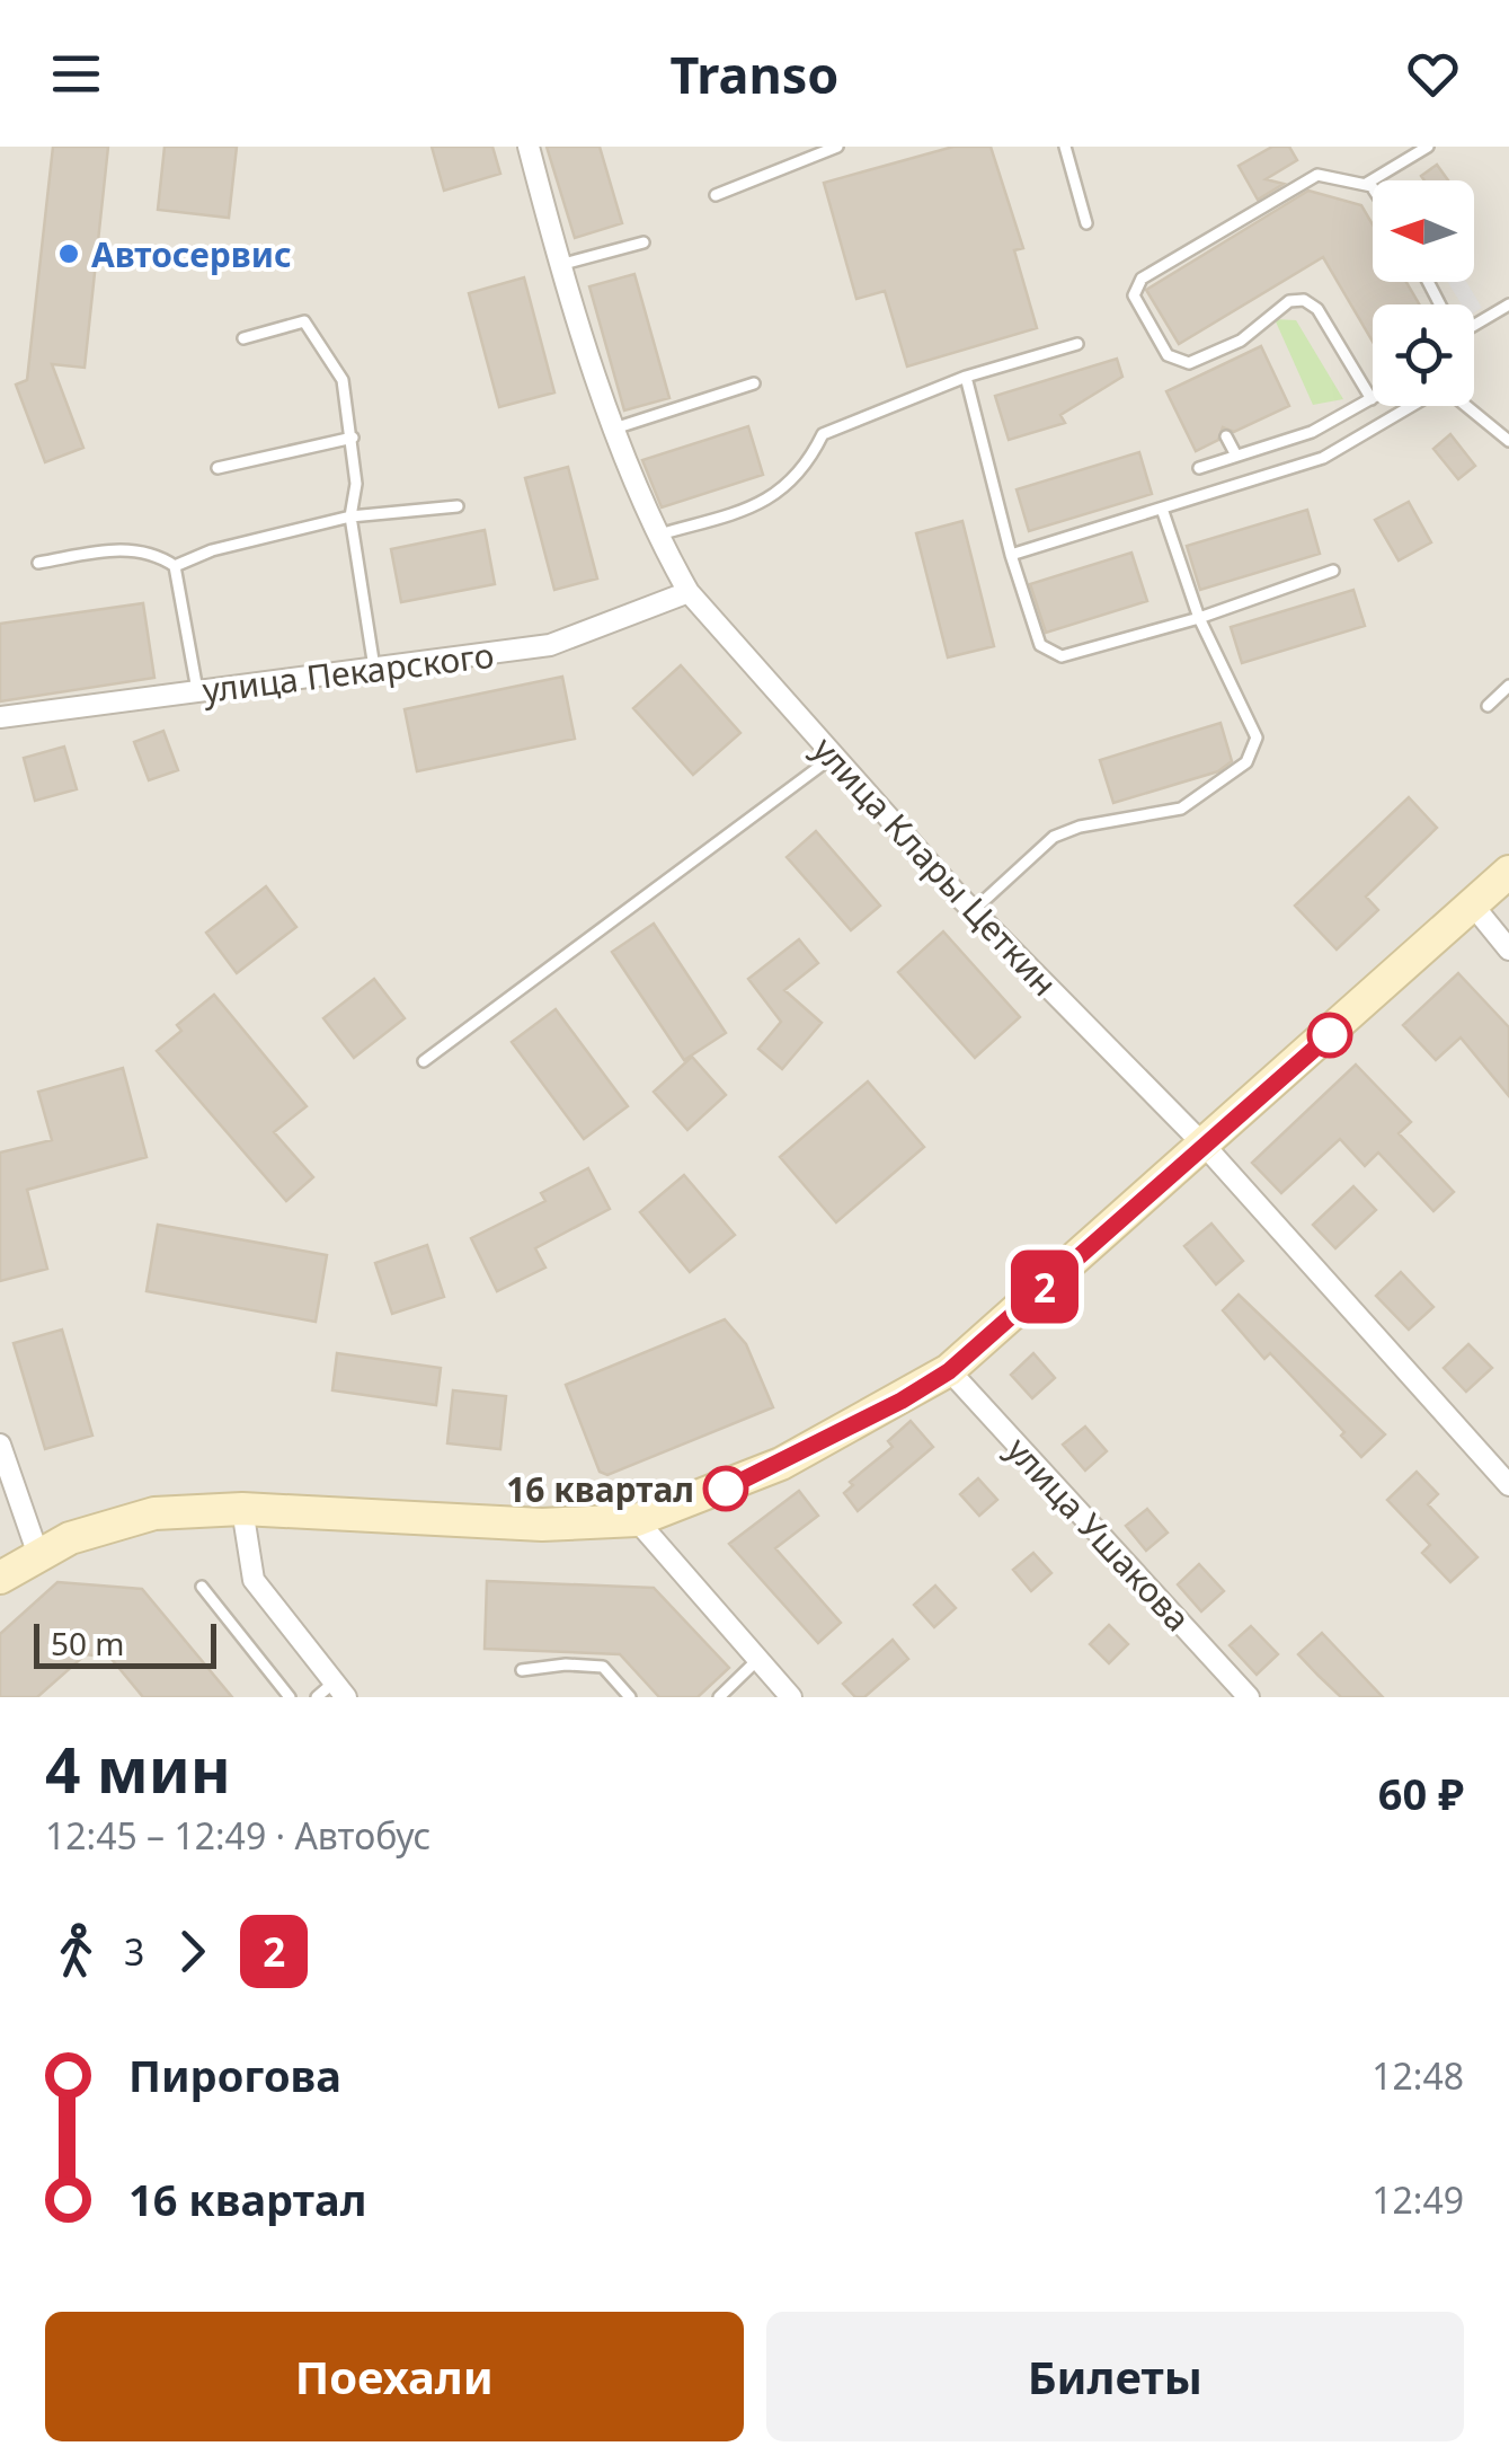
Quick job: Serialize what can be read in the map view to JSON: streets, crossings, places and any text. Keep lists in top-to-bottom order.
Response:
{
  "streets": {
    "street": ["улица Пекарского", "улица Клары Цеткин", "улица Ушакова"]
  },
  "crossings": [
    ["улица Пекарского", "улица Клары Цеткин"]
  ],
  "places": ["Автосервис", "16 квартал"],
  "lines": ["bus line 2"],
  "scale_bar": "50 m",
  "north": "left",
  "page": {
    "header": "Transo",
    "on_map": "2",
    "scale": "50 m",
    "heading": ["4 мин", "12:45 – 12:49 · Автобус", "60 ₽"],
    "legs": ["3", "2"],
    "list": [
      {
        "name": "Пирогова",
        "value": "12:48"
      },
      {
        "name": "16 квартал",
        "value": "12:49"
      }
    ],
    "buttons": ["Поехали", "Билеты"]
  }
}
